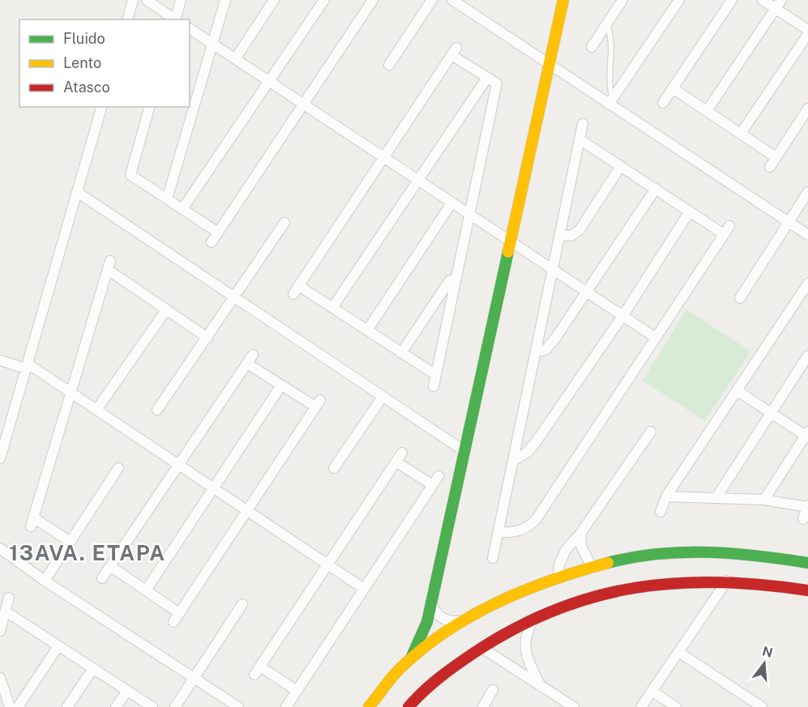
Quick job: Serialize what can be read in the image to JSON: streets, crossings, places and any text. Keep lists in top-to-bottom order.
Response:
{
  "districts": ["13AVA. ETAPA"],
  "legend": ["Fluido", "Lento", "Atasco"],
  "north": "top"
}
